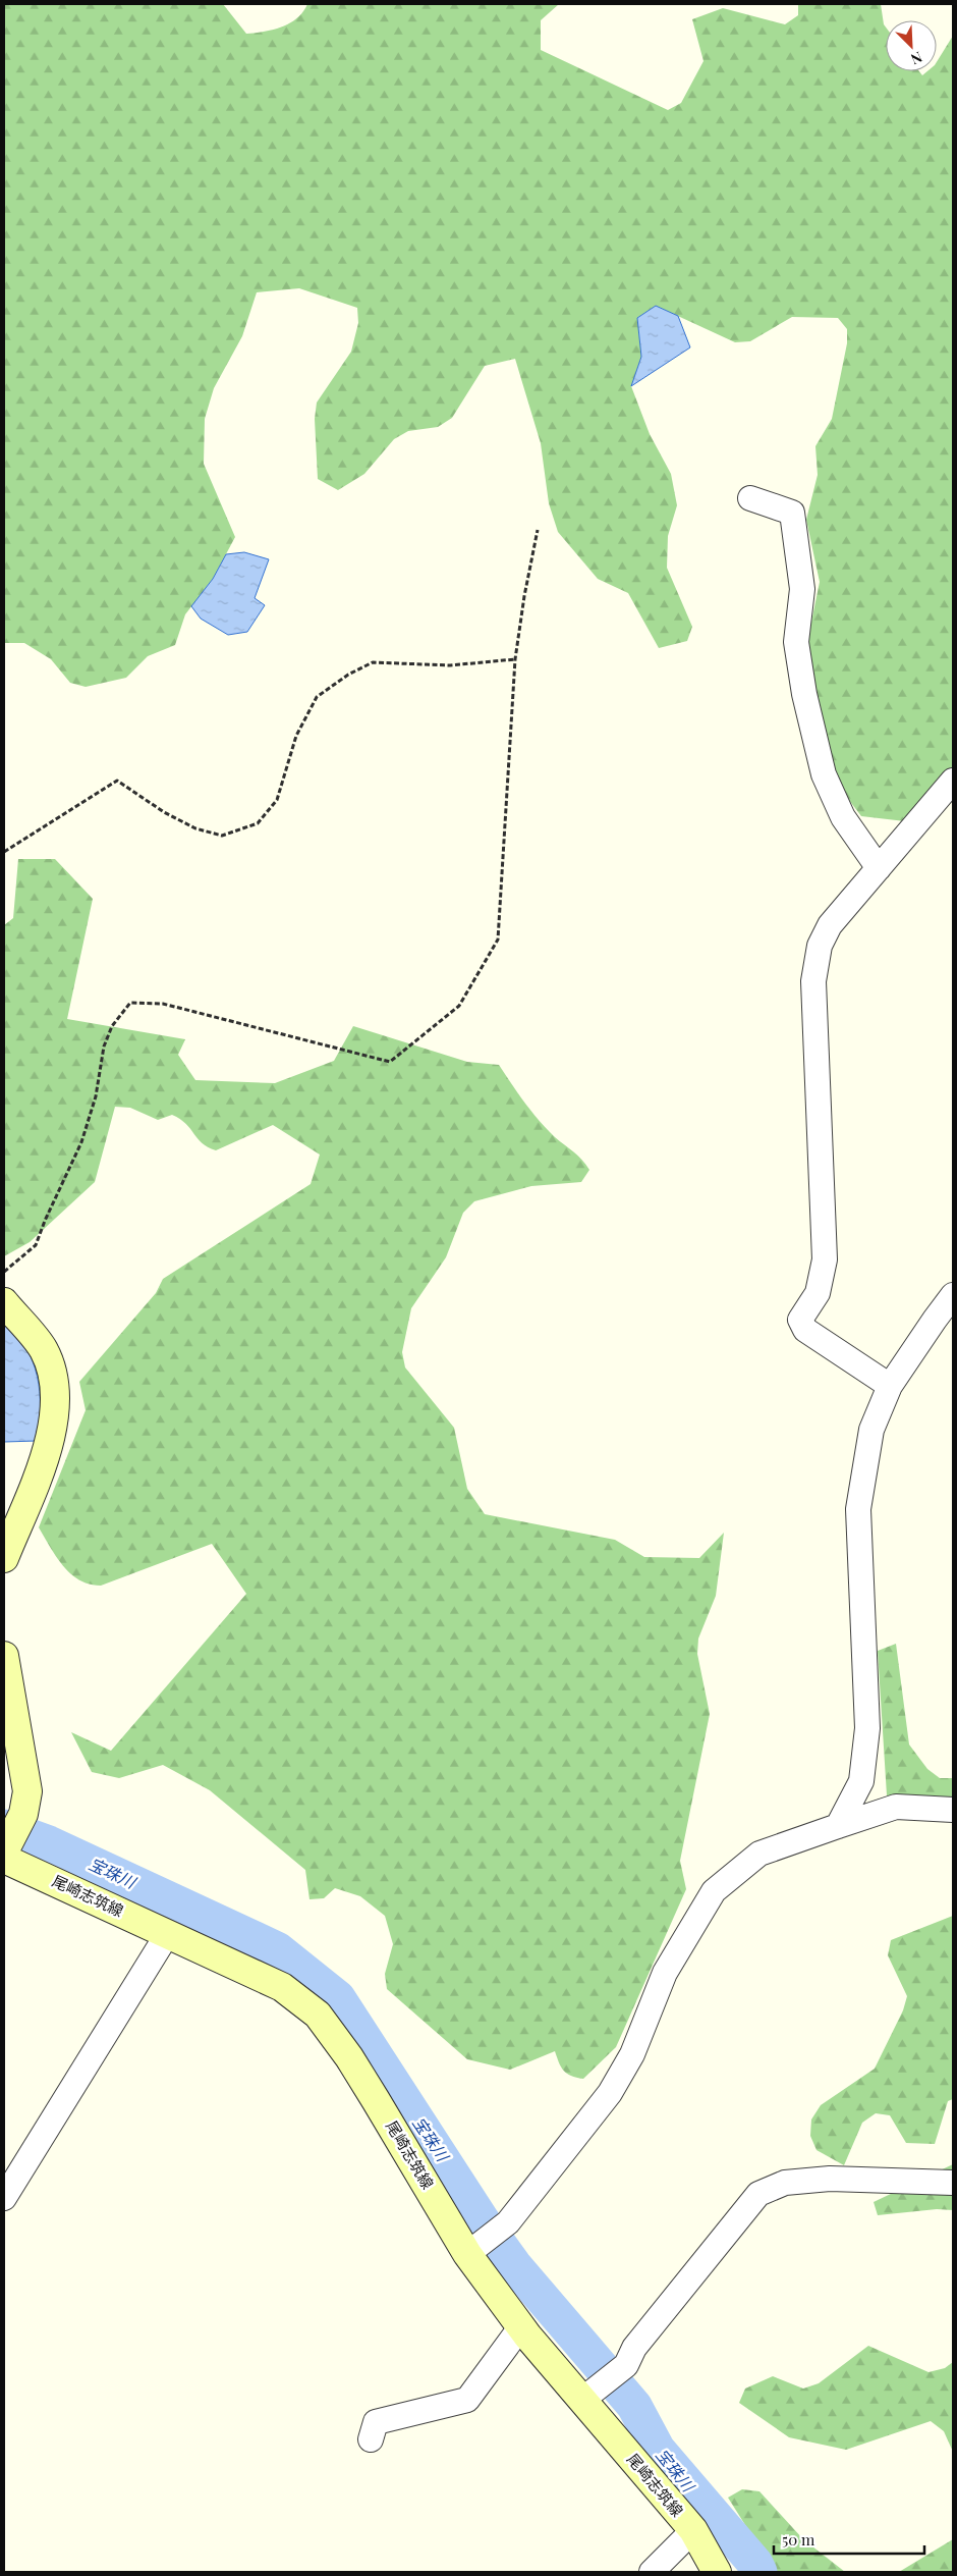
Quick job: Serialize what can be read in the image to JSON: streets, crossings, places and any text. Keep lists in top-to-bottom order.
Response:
{
  "streets": {
    "main road": ["尾崎志筑線"]
  },
  "water": ["宝珠川"],
  "scale_bar": "50 m",
  "north": "bottom right"
}
